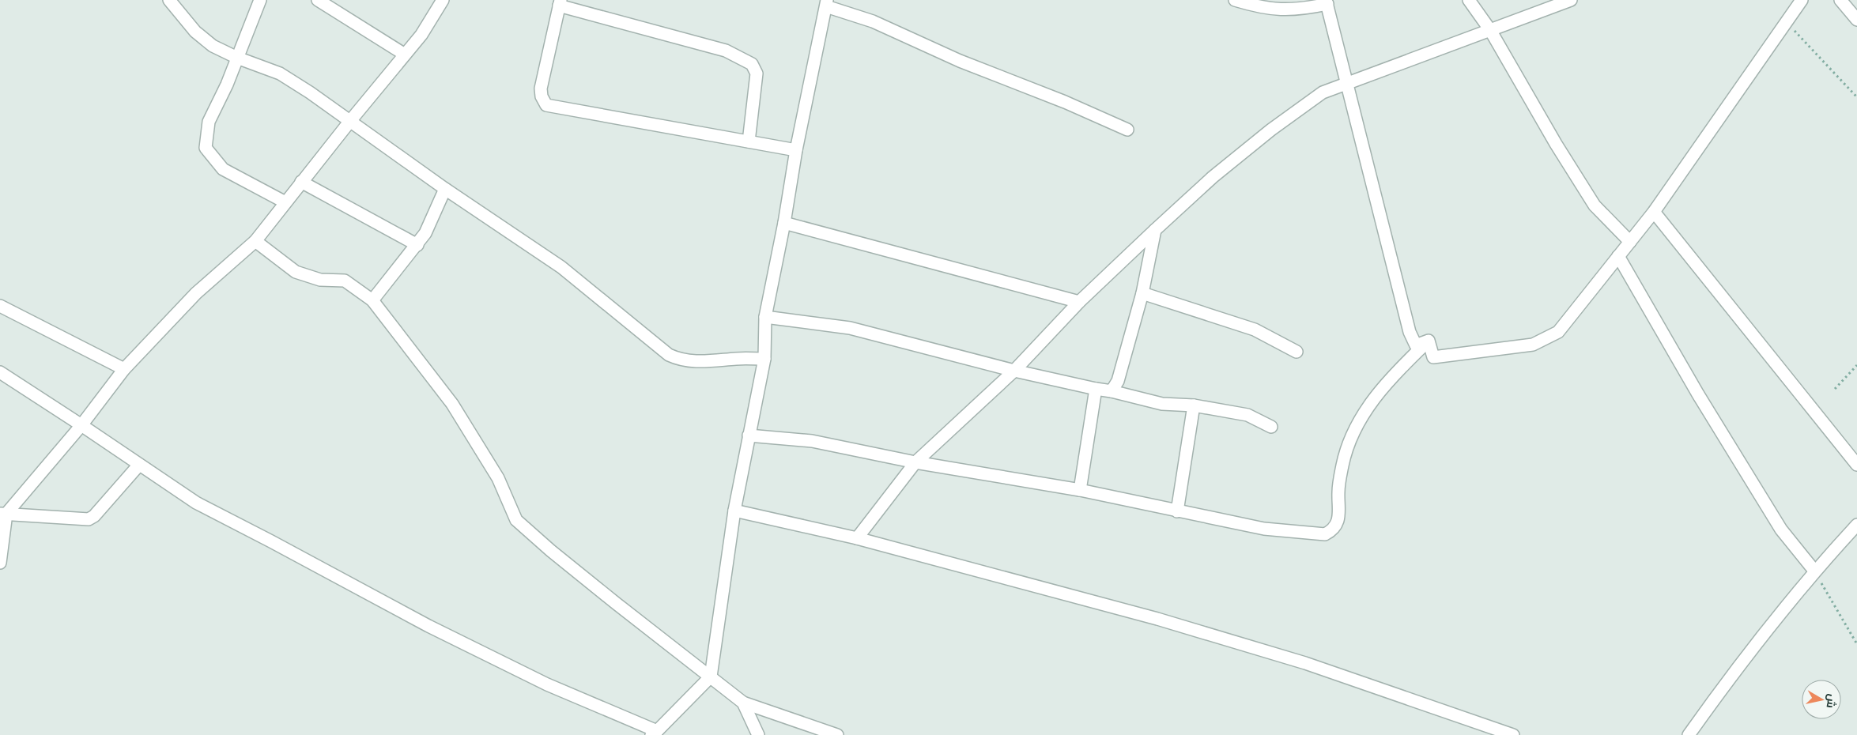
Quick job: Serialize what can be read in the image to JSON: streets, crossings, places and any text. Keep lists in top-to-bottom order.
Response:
{
  "north": "right"
}
